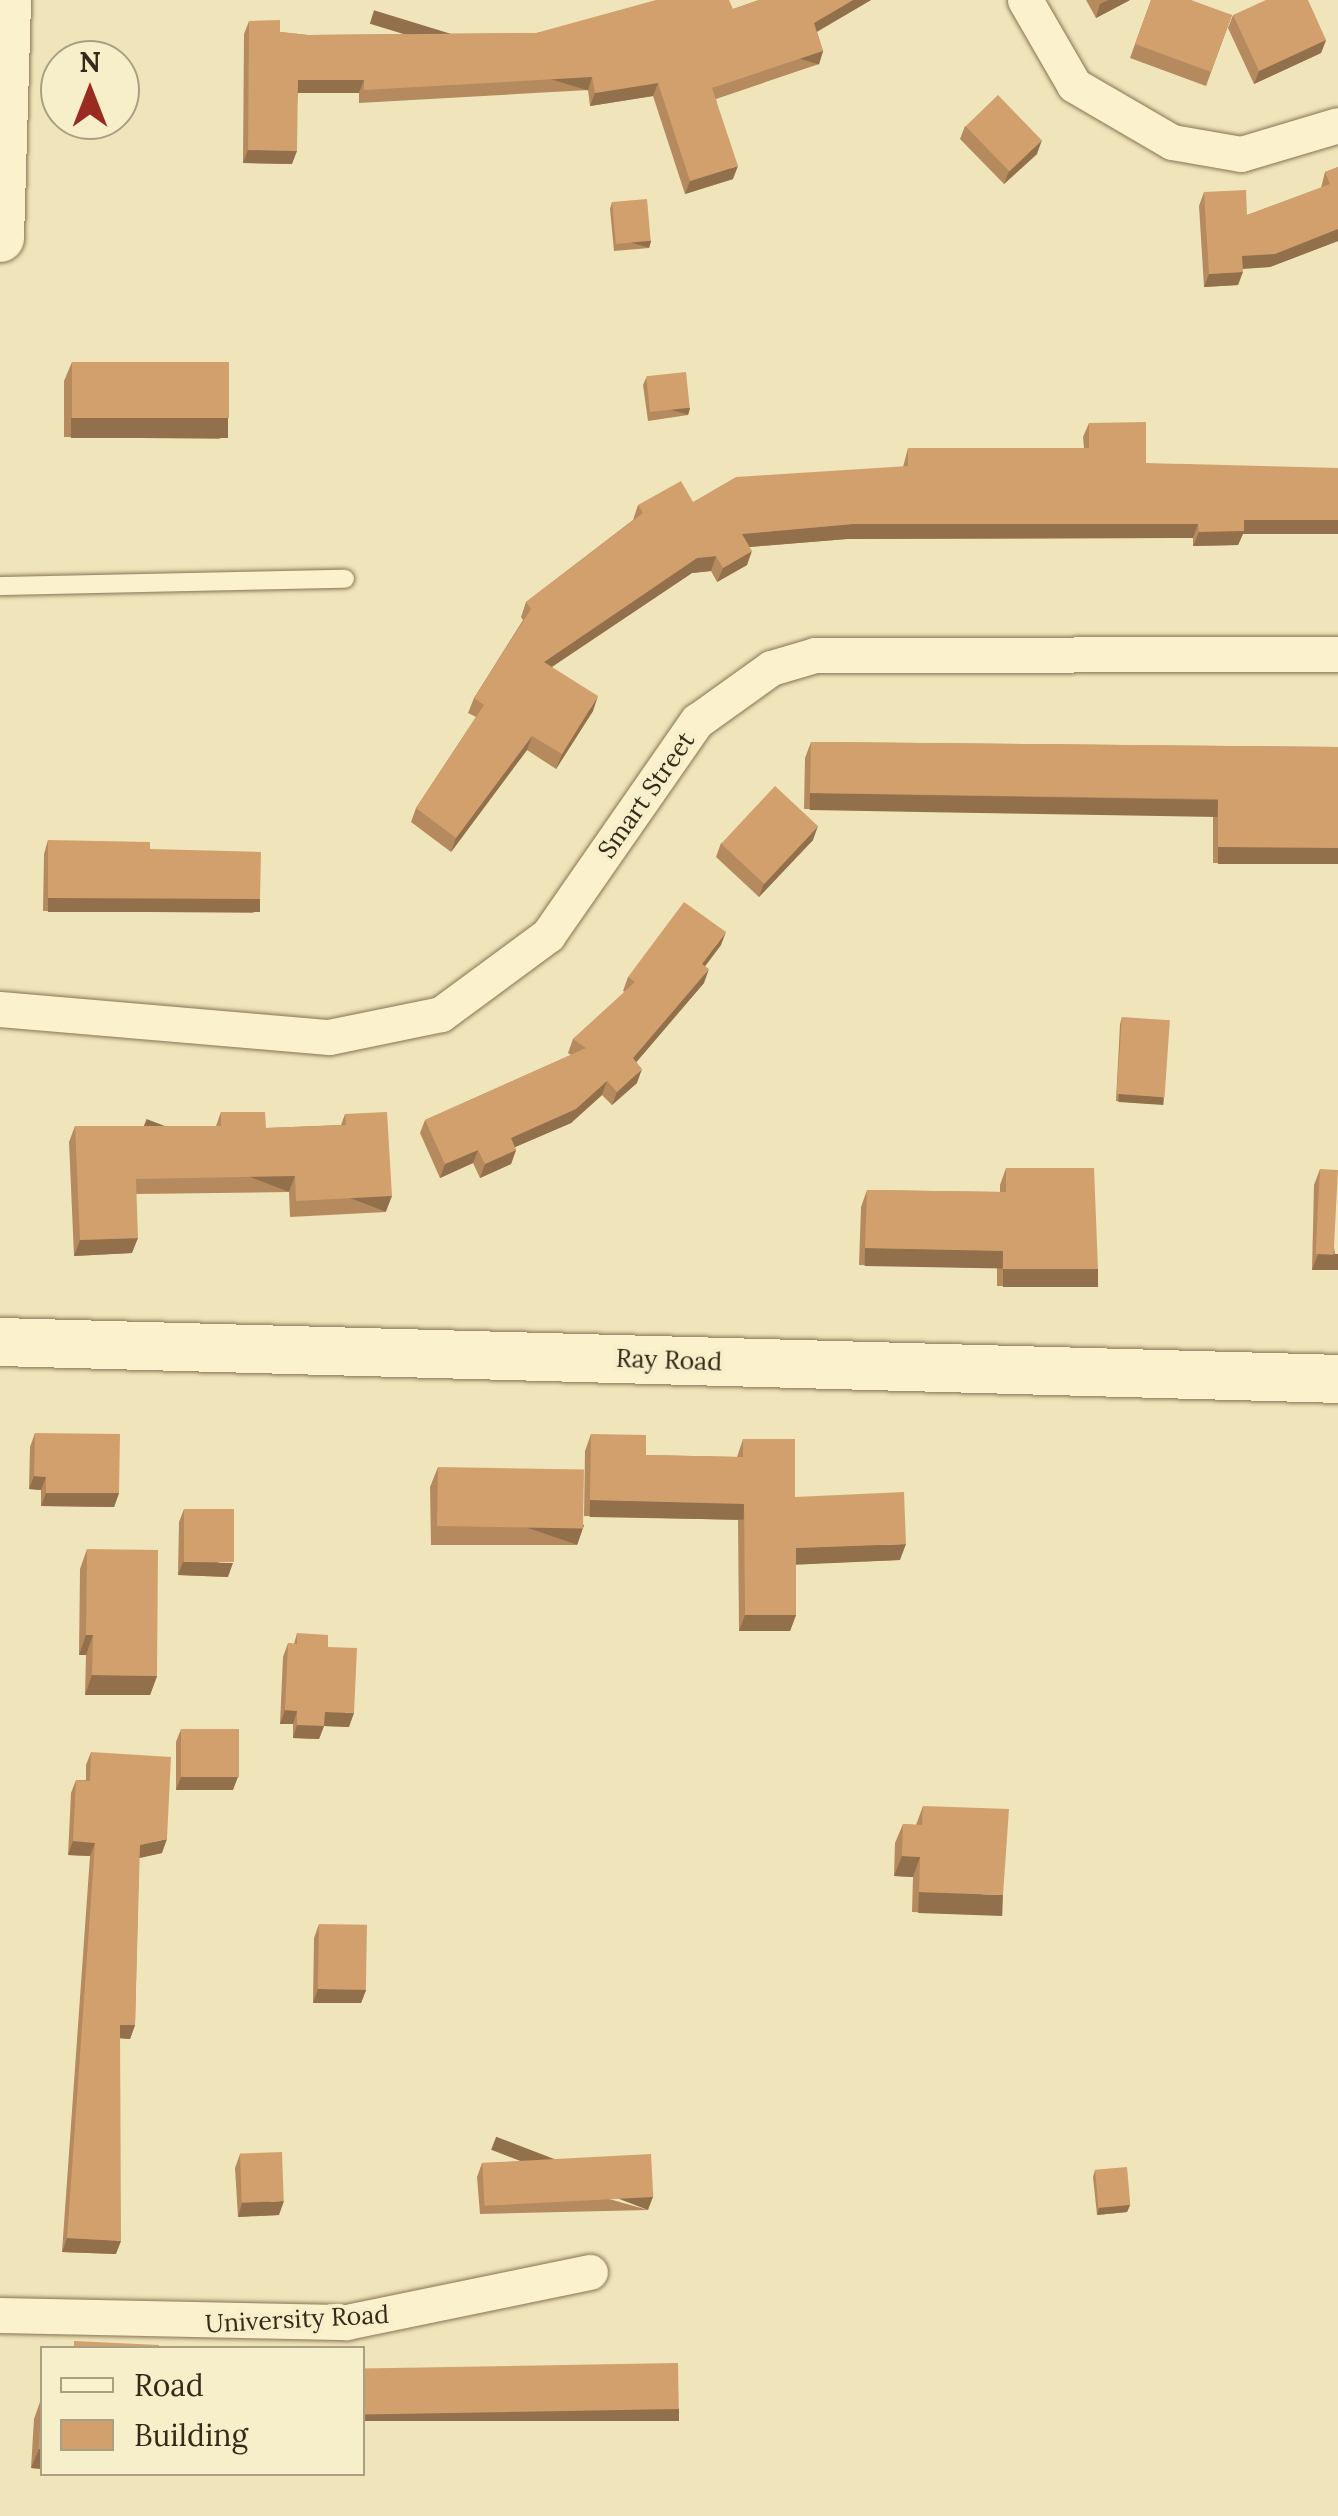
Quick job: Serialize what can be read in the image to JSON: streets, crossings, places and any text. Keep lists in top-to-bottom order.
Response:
{
  "streets": {
    "street": ["Smart Street", "Ray Road", "University Road"]
  },
  "legend": ["Road", "Building"],
  "north": "top"
}
